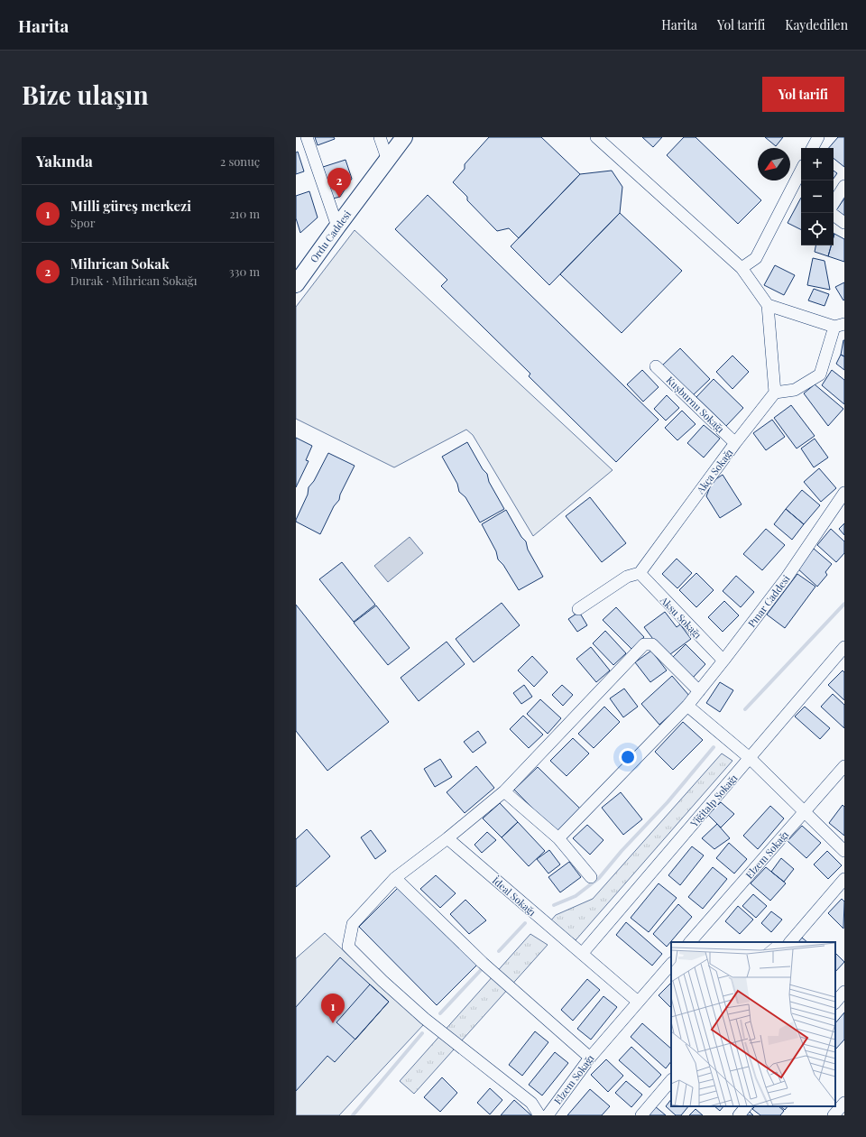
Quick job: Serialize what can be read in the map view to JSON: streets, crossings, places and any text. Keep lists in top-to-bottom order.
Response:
{
  "streets": {
    "main road": ["Ordu Caddesi"],
    "street": [
      "Kuşburnu Sokağı",
      "Akça Sokağı",
      "Pınar Caddesi",
      "Aksu Sokağı",
      "Yiğitalp Sokağı",
      "Elzem Sokağı",
      "İdeal Sokağı"
    ]
  },
  "crossings": [
    ["Kuşburnu Sokağı", "Akça Sokağı"],
    ["Akça Sokağı", "Aksu Sokağı"],
    ["Pınar Caddesi", "Aksu Sokağı"],
    ["Yiğitalp Sokağı", "İdeal Sokağı"],
    ["Elzem Sokağı", "İdeal Sokağı"]
  ],
  "north": "bottom left",
  "page": {
    "header": "Harita",
    "nav": ["Harita", "Yol tarifi", "Kaydedilen"],
    "buttons": "Yol tarifi",
    "title": "Bize ulaşın",
    "heading": ["Yakında", "2 sonuç"],
    "map_buttons": ["+", "−"],
    "pins": ["2", "1"],
    "list": [
      {
        "mark": "1",
        "name": "Milli güreş merkezi",
        "note": "Spor",
        "value": "210 m"
      },
      {
        "mark": "2",
        "name": "Mihrican Sokak",
        "note": "Durak · Mihrican Sokağı",
        "value": "330 m"
      }
    ]
  }
}
